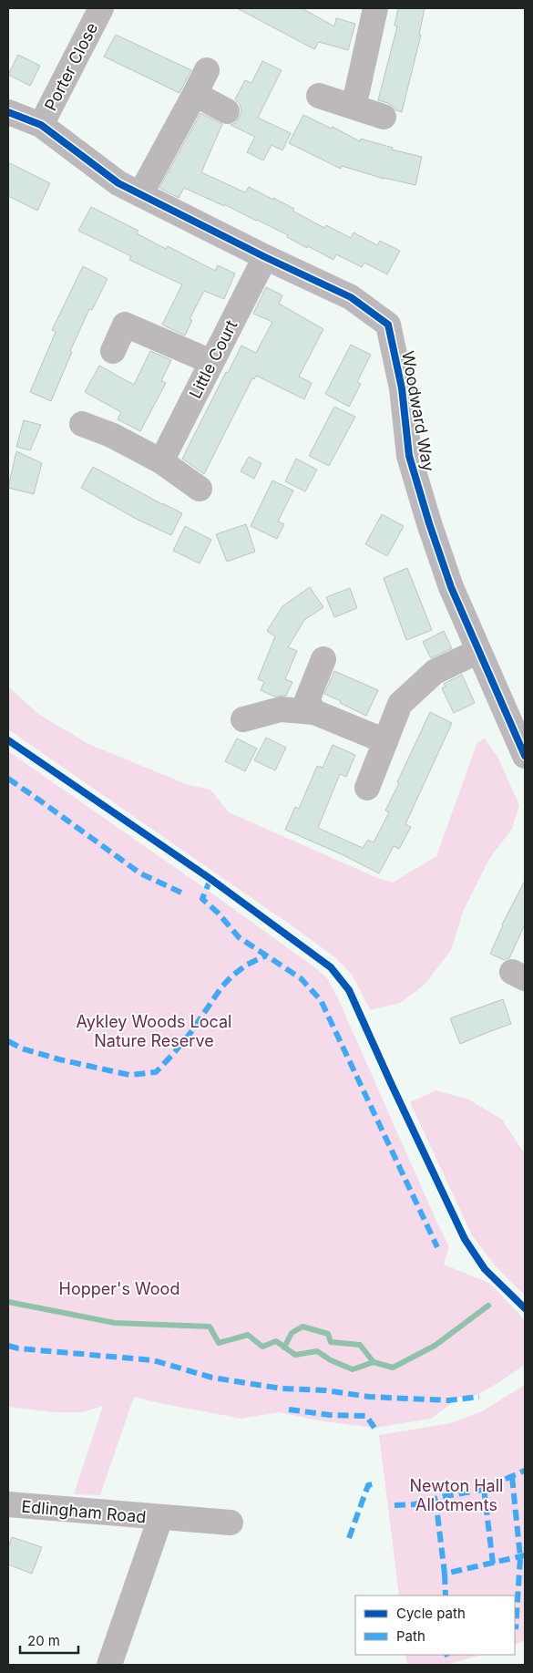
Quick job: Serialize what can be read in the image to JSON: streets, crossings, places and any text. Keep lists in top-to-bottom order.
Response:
{
  "streets": {
    "street": [
      "Porter Close",
      "Little Court",
      "Woodward Way",
      "Edlingham Road"
    ]
  },
  "crossings": [
    ["Porter Close", "Woodward Way"],
    ["Little Court", "Woodward Way"]
  ],
  "parks": ["Aykley Woods Local Nature Reserve", "Hopper's Wood", "Newton Hall Allotments"],
  "legend": ["Cycle path", "Path"],
  "scale_bar": "20 m"
}
